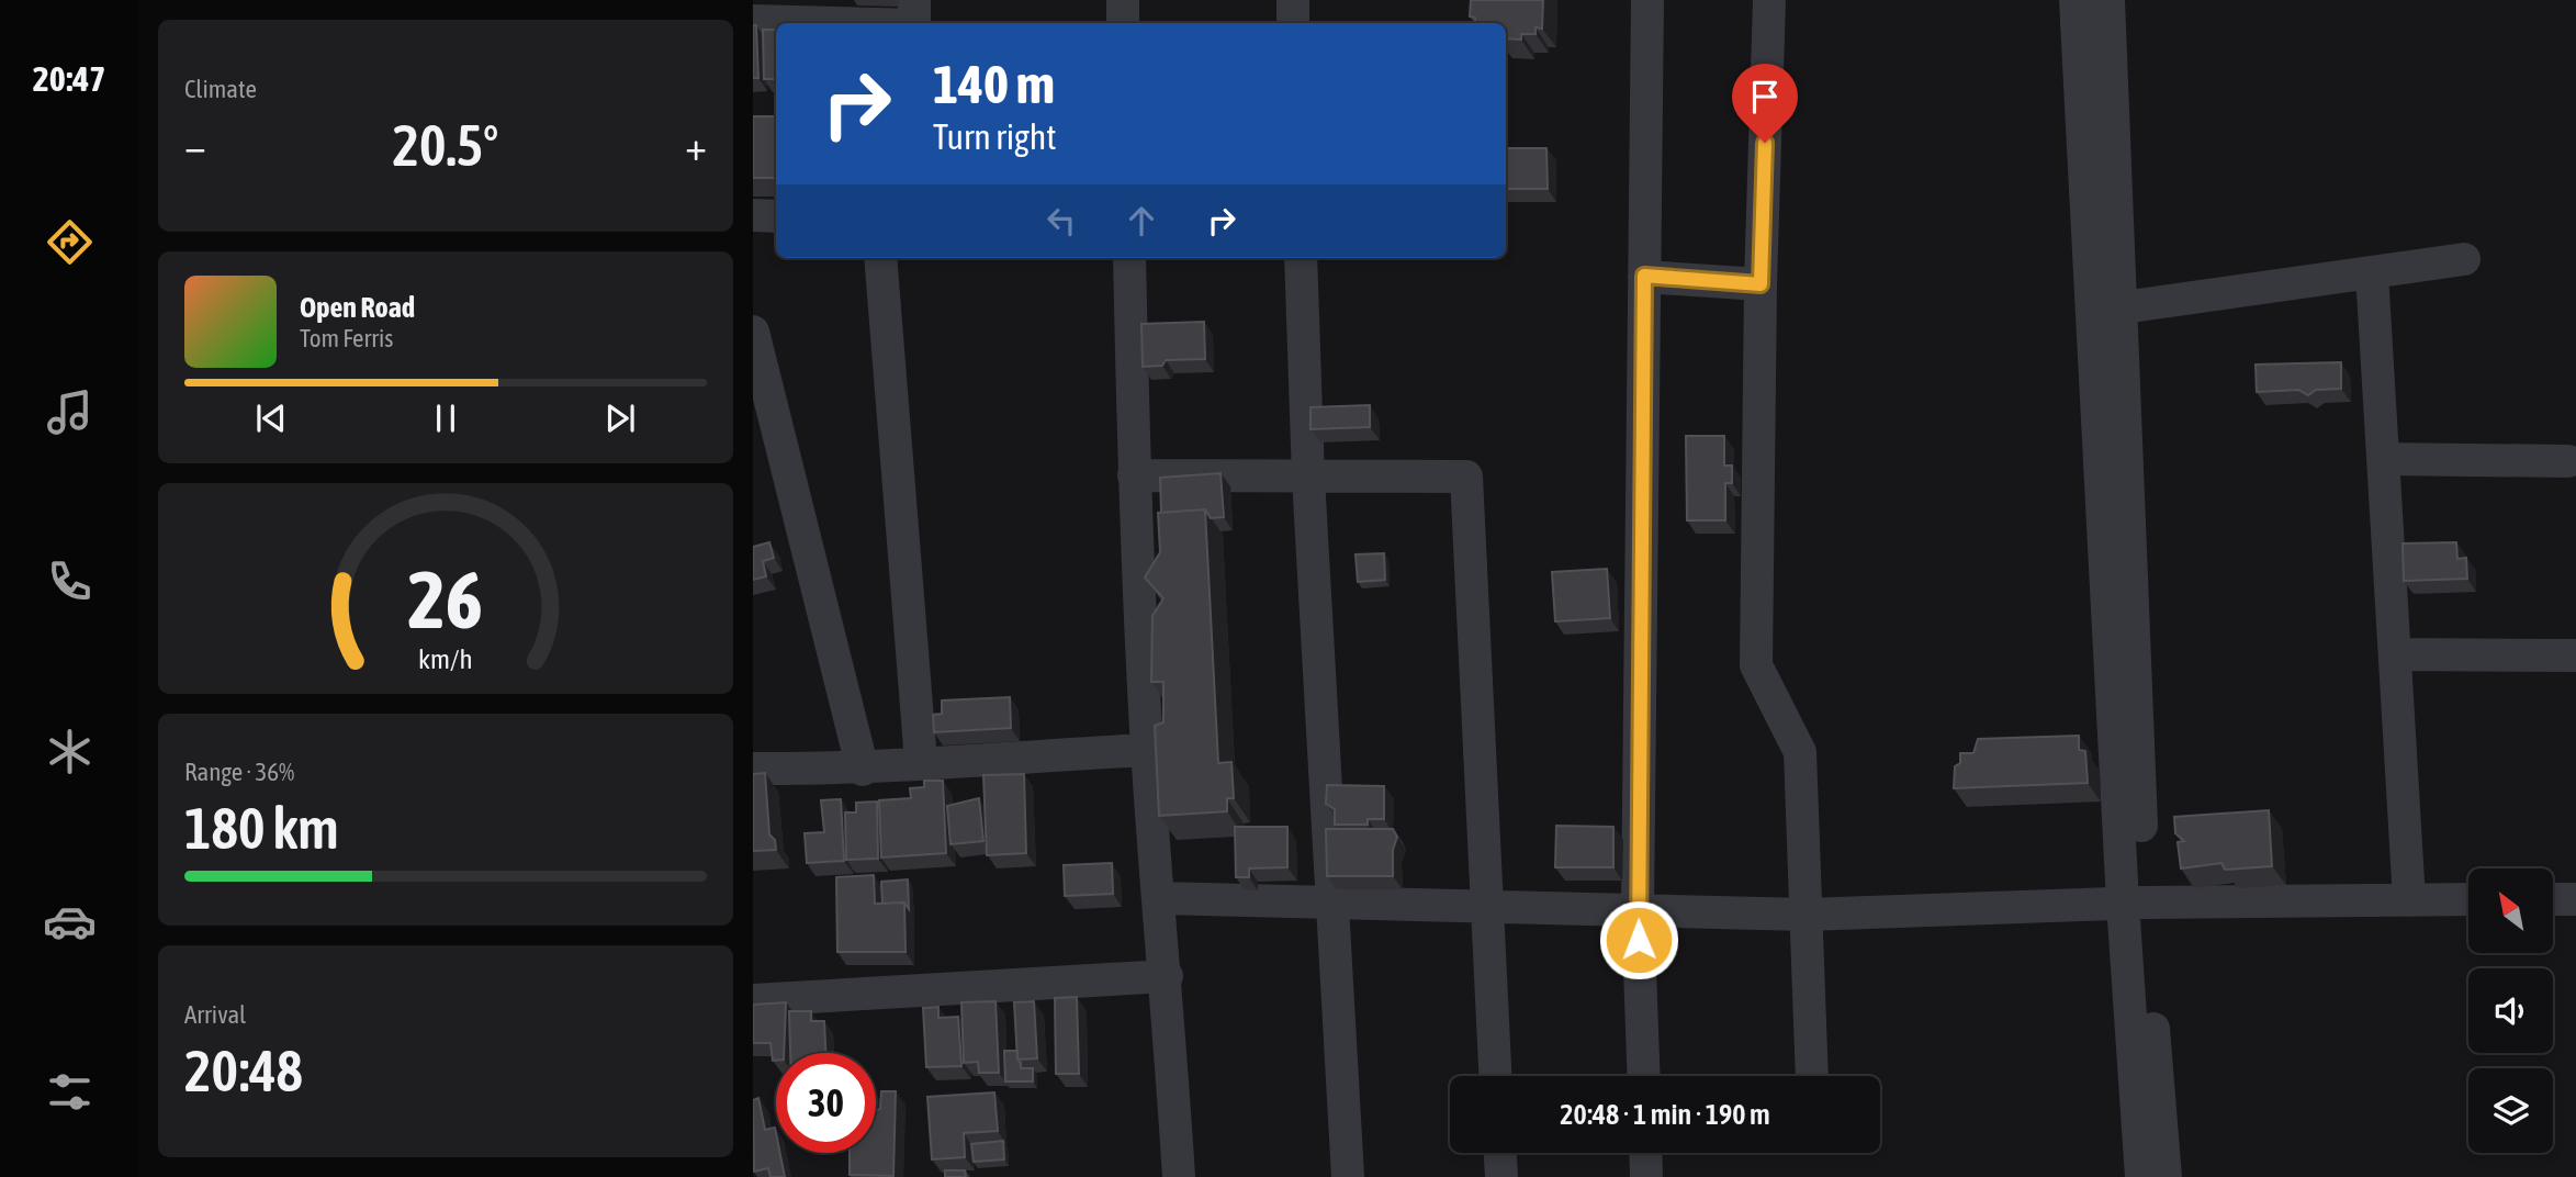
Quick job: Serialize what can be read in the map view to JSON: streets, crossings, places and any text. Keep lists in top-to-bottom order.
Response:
{
  "north": "top left",
  "page": {
    "tabs": "20:47",
    "tile": [
      "Climate",
      ["Range · 36%", "180 km"],
      ["Arrival", "20:48"]
    ],
    "turn": ["140 m", "Turn right"],
    "heat": ["−", "20.5°", "+"],
    "song": ["Open Road", "Tom Ferris"],
    "limit": "30",
    "trip": "20:48 · 1 min · 190 m",
    "gauge": ["26", "km/h"]
  }
}
